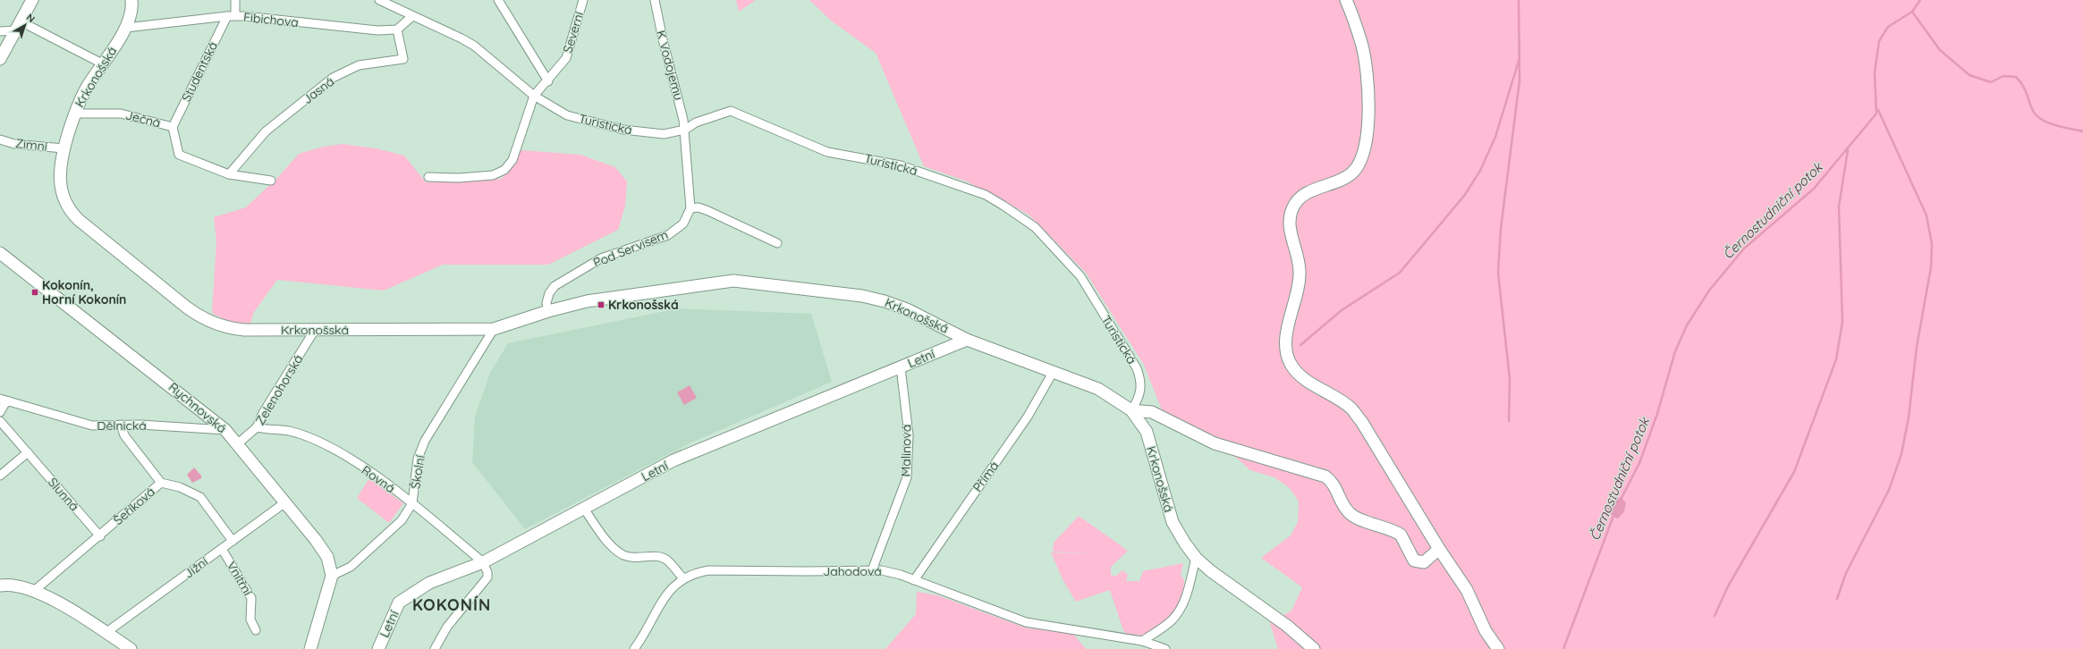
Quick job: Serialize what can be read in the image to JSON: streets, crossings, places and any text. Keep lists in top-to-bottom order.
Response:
{
  "streets": {
    "street": [
      "Fibichova",
      "Severní",
      "K Vodojemu",
      "Studentská",
      "Krkonošská",
      "Jasná",
      "Ječná",
      "Turistická",
      "Zimní",
      "Pod Servisem",
      "Letní",
      "Zelenohorská",
      "Rychnovská",
      "Dělnická",
      "Malinová",
      "Školní",
      "Přímá",
      "Rovná",
      "Slunná",
      "Šeříková",
      "Jižní",
      "Jahodová",
      "Vnitřní"
    ]
  },
  "crossings": [
    ["Fibichova", "Studentská"],
    ["Fibichova", "Krkonošská"],
    ["Fibichova", "Jasná"],
    ["Severní", "Turistická"],
    ["K Vodojemu", "Turistická"],
    ["Studentská", "Ječná"],
    ["Krkonošská", "Ječná"],
    ["Krkonošská", "Turistická"],
    ["Krkonošská", "Zimní"],
    ["Krkonošská", "Pod Servisem"],
    ["Krkonošská", "Letní"],
    ["Krkonošská", "Zelenohorská"],
    ["Krkonošská", "Školní"],
    ["Krkonošská", "Přímá"],
    ["Jasná", "Ječná"],
    ["Letní", "Malinová"],
    ["Letní", "Rovná"],
    ["Zelenohorská", "Rychnovská"],
    ["Zelenohorská", "Rovná"],
    ["Rychnovská", "Dělnická"],
    ["Rychnovská", "Školní"],
    ["Rychnovská", "Jižní"],
    ["Malinová", "Jahodová"],
    ["Školní", "Rovná"],
    ["Přímá", "Jahodová"],
    ["Slunná", "Šeříková"],
    ["Šeříková", "Jižní"],
    ["Jižní", "Vnitřní"]
  ],
  "districts": ["KOKONÍN"],
  "water": ["Černostudniční potok"],
  "places": {
    "transit": ["Kokonín, Horní Kokonín", "Krkonošská"]
  },
  "north": "top right"
}
